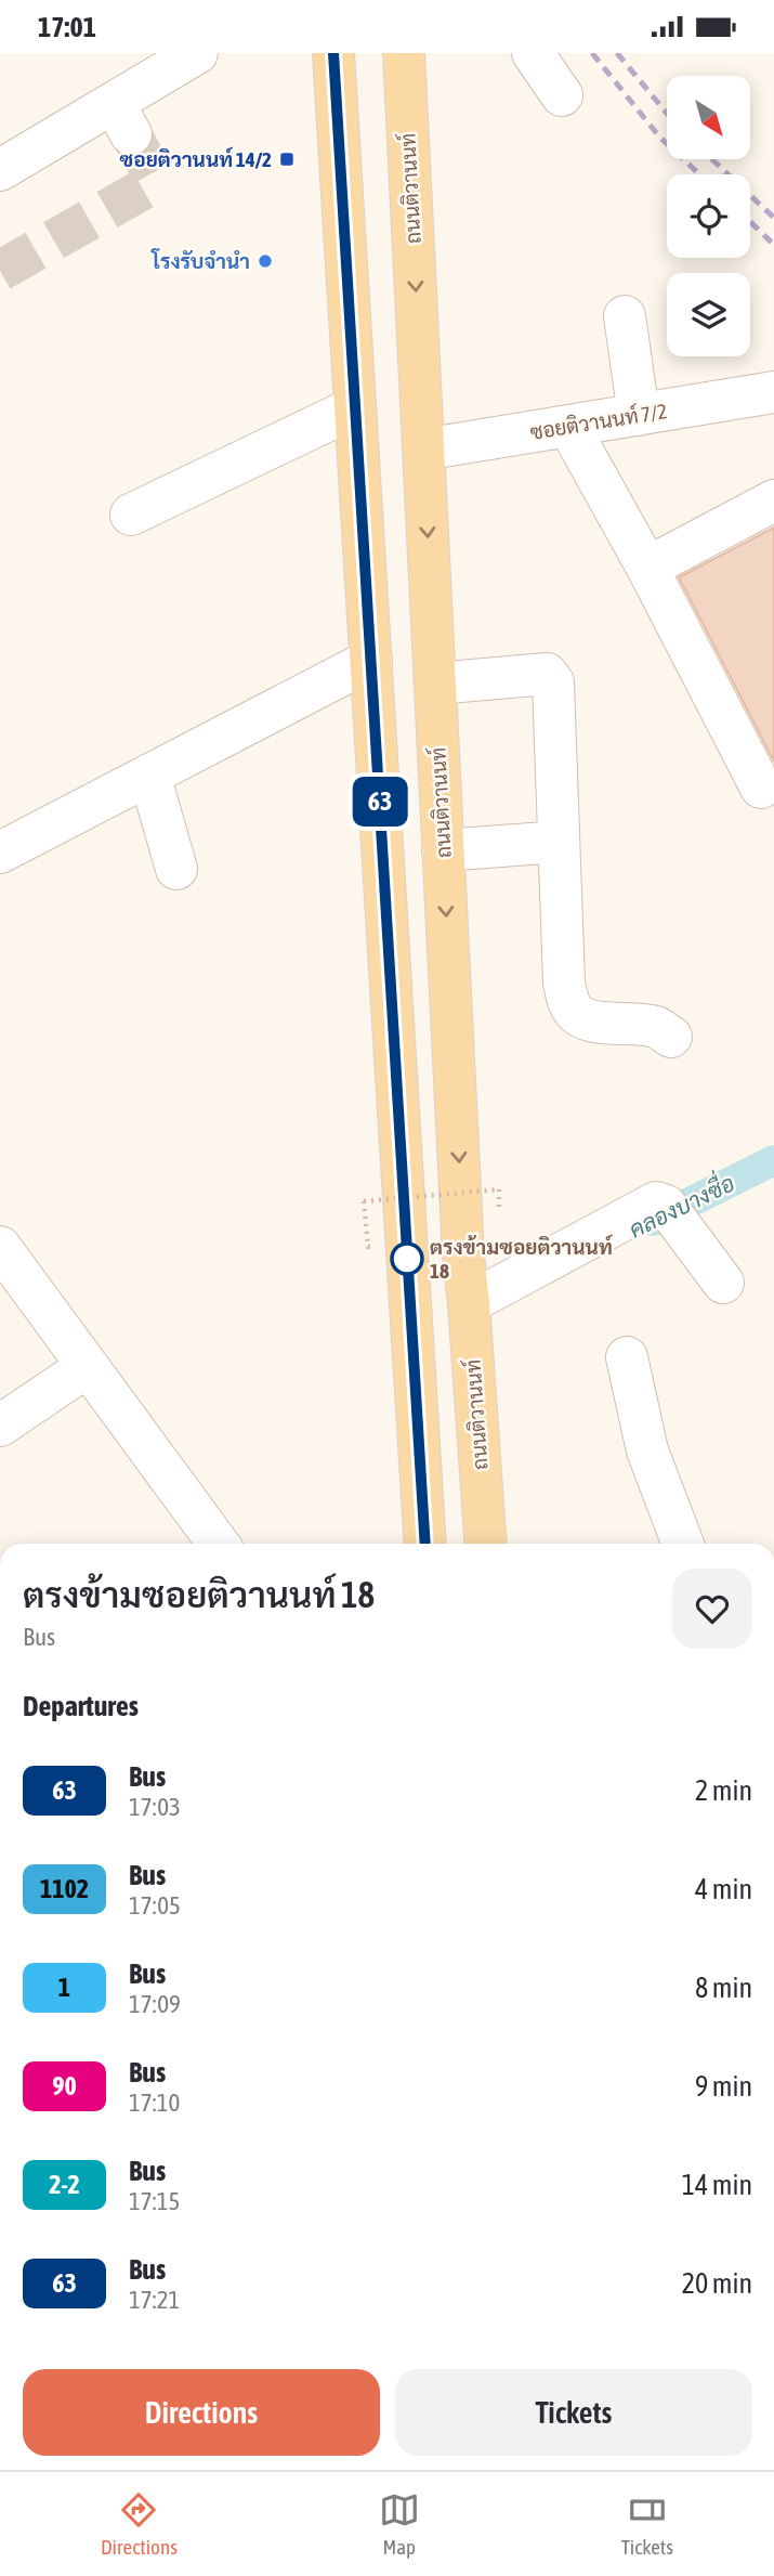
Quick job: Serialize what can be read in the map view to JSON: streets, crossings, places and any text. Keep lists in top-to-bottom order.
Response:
{
  "streets": {
    "main road": ["ถนนติวานนท์"],
    "street": ["ซอยติวานนท์ 7/2"]
  },
  "crossings": [
    ["ถนนติวานนท์", "ซอยติวานนท์ 7/2"]
  ],
  "water": ["คลองบางซื่อ"],
  "places": {
    "transit": ["ซอยติวานนท์ 14/2"],
    "other": ["โรงรับจำนำ", "ตรงข้ามซอยติวานนท์ 18"]
  },
  "lines": ["bus line 63"],
  "north": "bottom right",
  "page": {
    "status": "17:01",
    "on_map": "63",
    "heading": [
      ["ตรงข้ามซอยติวานนท์ 18", "Bus"],
      "Departures"
    ],
    "list": [
      {
        "mark": "63",
        "name": "Bus",
        "note": "17:03",
        "value": "2 min"
      },
      {
        "mark": "1102",
        "name": "Bus",
        "note": "17:05",
        "value": "4 min"
      },
      {
        "mark": "1",
        "name": "Bus",
        "note": "17:09",
        "value": "8 min"
      },
      {
        "mark": "90",
        "name": "Bus",
        "note": "17:10",
        "value": "9 min"
      },
      {
        "mark": "2-2",
        "name": "Bus",
        "note": "17:15",
        "value": "14 min"
      },
      {
        "mark": "63",
        "name": "Bus",
        "note": "17:21",
        "value": "20 min"
      }
    ],
    "buttons": ["Directions", "Tickets"],
    "tabs": ["Directions", "Map", "Tickets"]
  }
}
